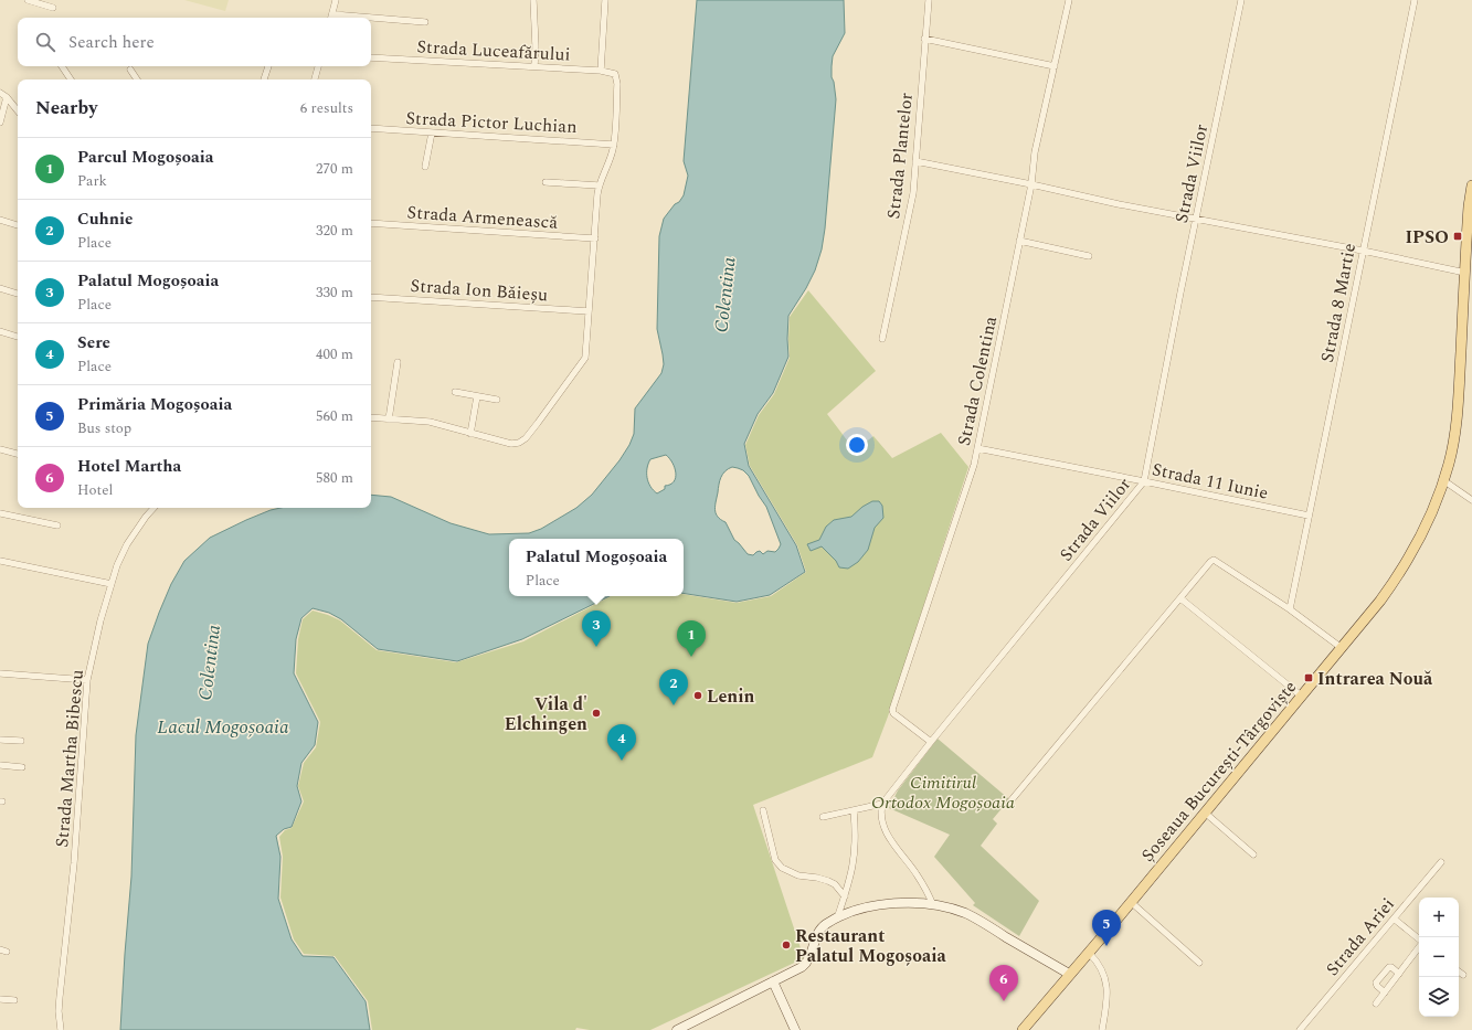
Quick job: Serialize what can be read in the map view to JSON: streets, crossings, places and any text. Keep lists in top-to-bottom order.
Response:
{
  "streets": {
    "main road": ["Șoseaua București-Târgoviște"],
    "street": [
      "Strada Luceafărului",
      "Strada Pictor Luchian",
      "Strada Plantelor",
      "Strada Viilor",
      "Strada Armenească",
      "Strada Ion Băieșu",
      "Strada 8 Martie",
      "Strada Colentina",
      "Strada 11 Iunie",
      "Strada Martha Bibescu",
      "Strada Ariei"
    ]
  },
  "crossings": [
    ["Strada Luceafărului", "Strada Pictor Luchian"],
    ["Strada Viilor", "Strada Colentina"],
    ["Strada Viilor", "Strada 11 Iunie"],
    ["Strada 8 Martie", "Strada 11 Iunie"],
    ["Strada Colentina", "Strada 11 Iunie"]
  ],
  "water": ["Colentina", "Lacul Mogoșoaia"],
  "parks": ["Cimitirul Ortodox Mogoșoaia"],
  "places": {
    "transit": ["IPSO", "Intrarea Nouă"],
    "other": ["Lenin", "Vila d' Elchingen", "Restaurant Palatul Mogoșoaia"]
  },
  "page": {
    "search": "Search here",
    "heading": ["Nearby", "6 results"],
    "list": [
      {
        "mark": "1",
        "name": "Parcul Mogoșoaia",
        "note": "Park",
        "value": "270 m"
      },
      {
        "mark": "2",
        "name": "Cuhnie",
        "note": "Place",
        "value": "320 m"
      },
      {
        "mark": "3",
        "name": "Palatul Mogoșoaia",
        "note": "Place",
        "value": "330 m"
      },
      {
        "mark": "4",
        "name": "Sere",
        "note": "Place",
        "value": "400 m"
      },
      {
        "mark": "5",
        "name": "Primăria Mogoșoaia",
        "note": "Bus stop",
        "value": "560 m"
      },
      {
        "mark": "6",
        "name": "Hotel Martha",
        "note": "Hotel",
        "value": "580 m"
      }
    ],
    "popup": ["Palatul Mogoșoaia", "Place"],
    "pins": [
      "3",
      "1",
      "2",
      "4",
      "5",
      "6"
    ],
    "map_buttons": ["+", "−"]
  }
}
